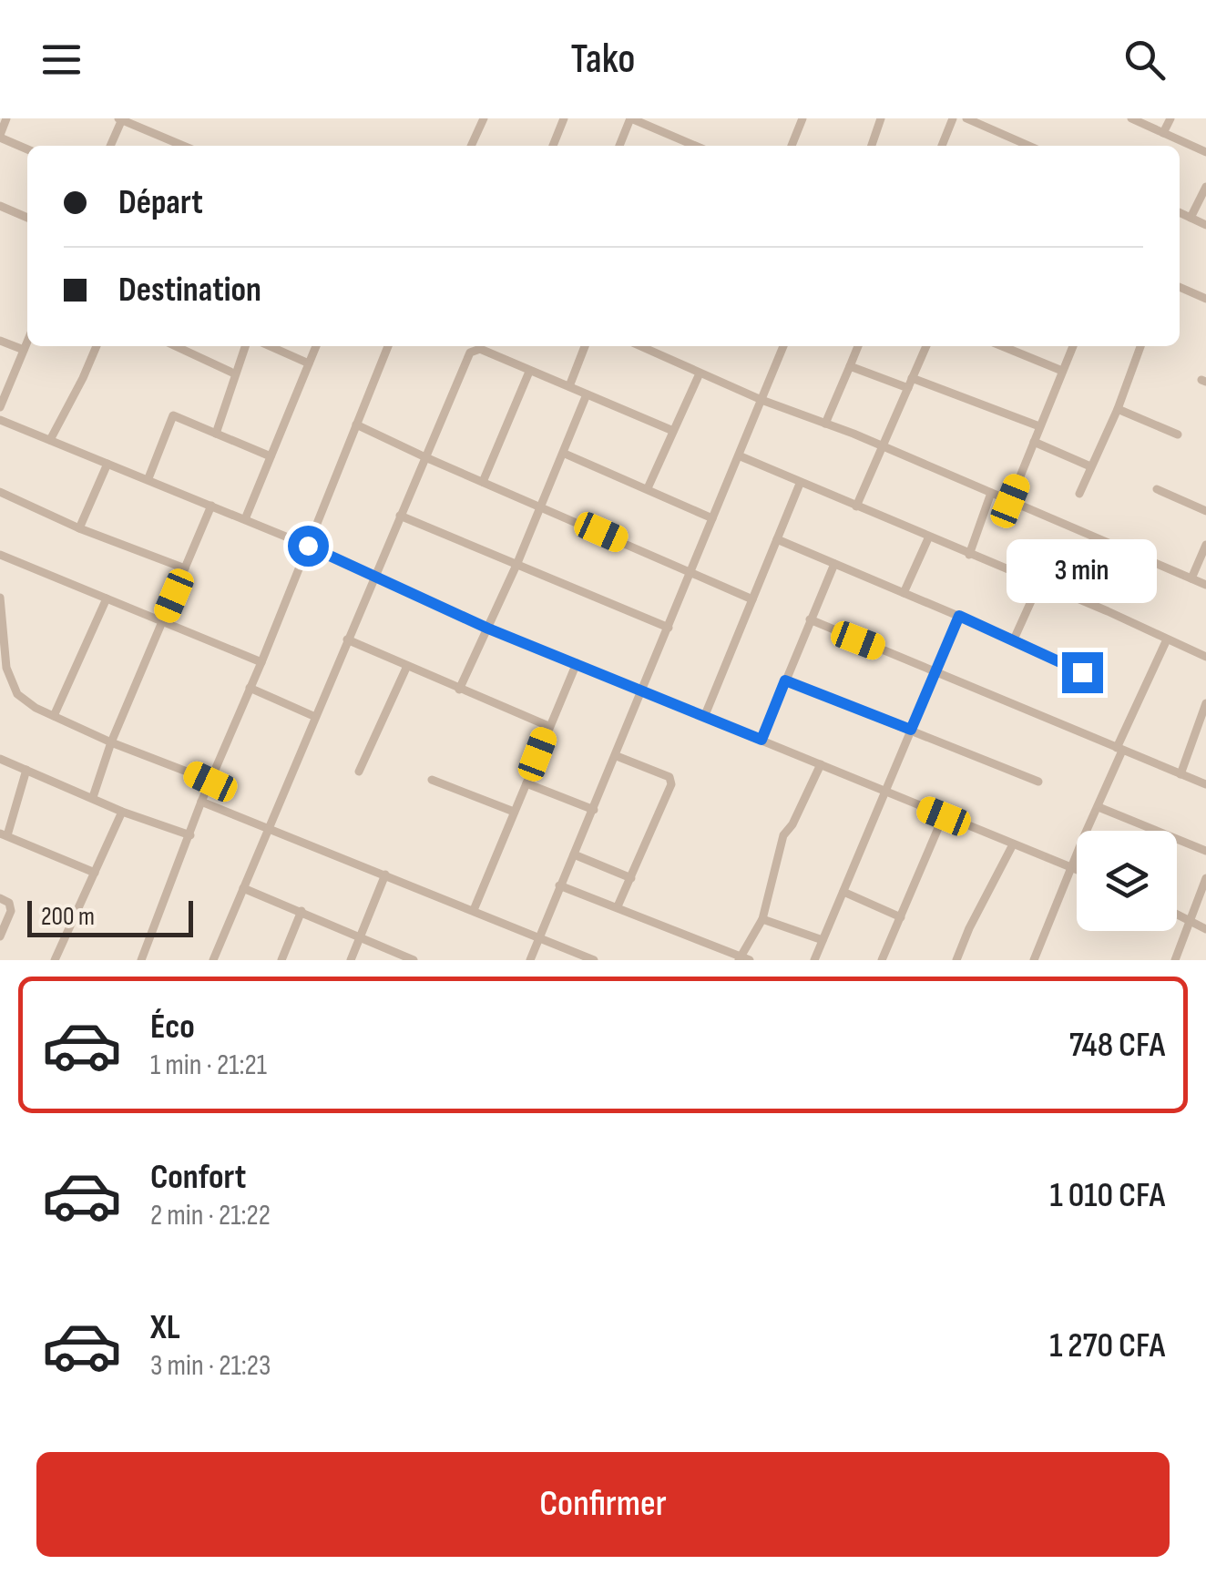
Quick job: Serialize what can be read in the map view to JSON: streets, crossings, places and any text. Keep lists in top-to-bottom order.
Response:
{
  "scale_bar": "200 m",
  "page": {
    "header": "Tako",
    "banner": ["Départ", "Destination"],
    "bubble": "3 min",
    "scale": "200 m",
    "list": [
      {
        "name": "Éco",
        "note": "1 min · 21:21",
        "value": "748 CFA"
      },
      {
        "name": "Confort",
        "note": "2 min · 21:22",
        "value": "1 010 CFA"
      },
      {
        "name": "XL",
        "note": "3 min · 21:23",
        "value": "1 270 CFA"
      }
    ],
    "buttons": "Confirmer"
  }
}
